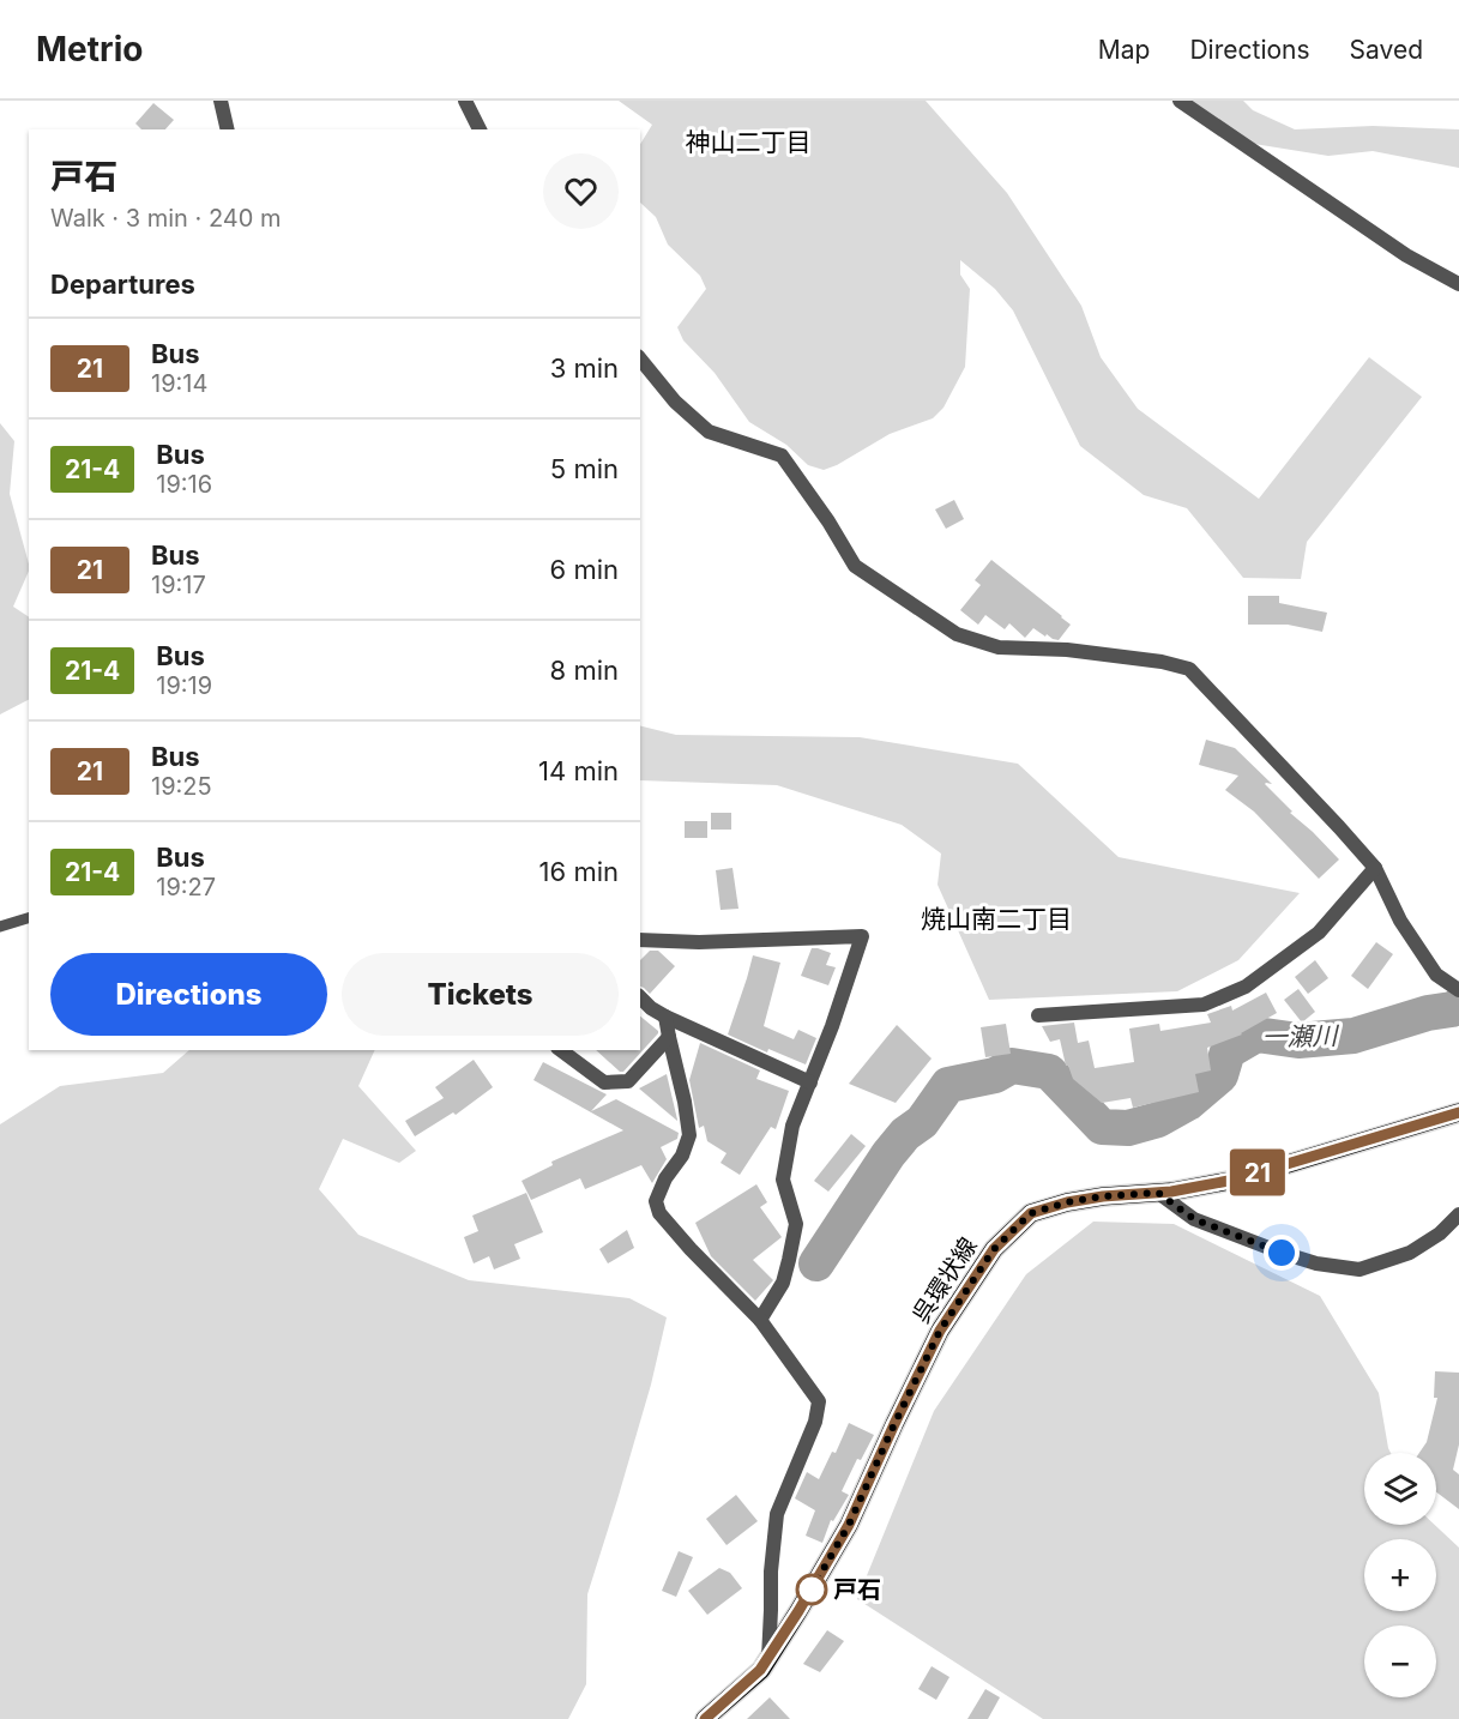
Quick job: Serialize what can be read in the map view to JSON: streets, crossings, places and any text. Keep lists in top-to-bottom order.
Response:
{
  "streets": {
    "main road": ["呉環状線"]
  },
  "districts": ["神山二丁目", "焼山南二丁目"],
  "water": ["一瀬川"],
  "places": ["戸石"],
  "lines": ["bus line 21"],
  "page": {
    "header": "Metrio",
    "nav": ["Map", "Directions", "Saved"],
    "on_map": "21",
    "heading": [
      ["戸石", "Walk · 3 min · 240 m"],
      "Departures"
    ],
    "list": [
      {
        "mark": "21",
        "name": "Bus",
        "note": "19:14",
        "value": "3 min"
      },
      {
        "mark": "21-4",
        "name": "Bus",
        "note": "19:16",
        "value": "5 min"
      },
      {
        "mark": "21",
        "name": "Bus",
        "note": "19:17",
        "value": "6 min"
      },
      {
        "mark": "21-4",
        "name": "Bus",
        "note": "19:19",
        "value": "8 min"
      },
      {
        "mark": "21",
        "name": "Bus",
        "note": "19:25",
        "value": "14 min"
      },
      {
        "mark": "21-4",
        "name": "Bus",
        "note": "19:27",
        "value": "16 min"
      }
    ],
    "buttons": ["Directions", "Tickets"],
    "map_buttons": ["+", "−"]
  }
}
